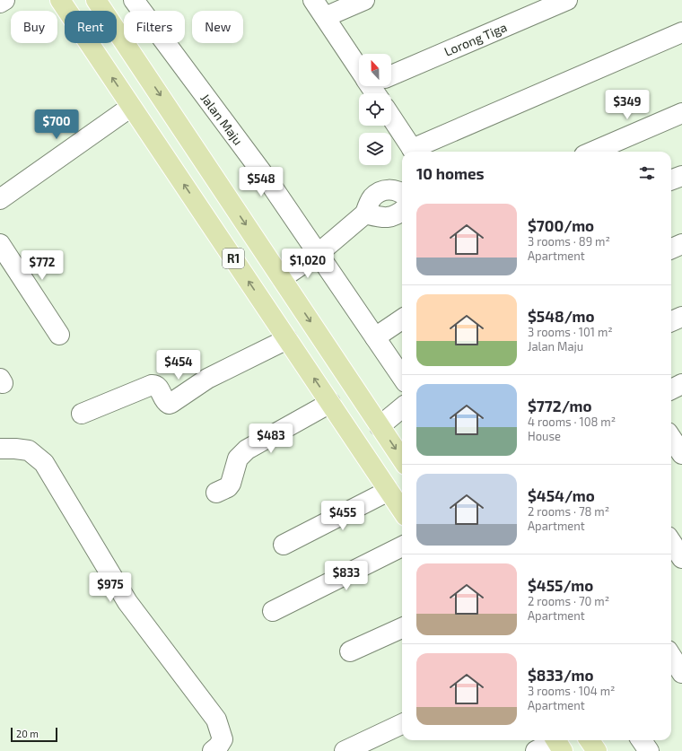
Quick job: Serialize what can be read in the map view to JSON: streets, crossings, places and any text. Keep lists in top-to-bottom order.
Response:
{
  "streets": {
    "main road": ["R1"],
    "street": ["Lorong Tiga", "Jalan Maju"]
  },
  "scale_bar": "20 m",
  "north": "top",
  "page": {
    "chip": [
      "Buy",
      "Rent",
      "Filters",
      "New"
    ],
    "price": [
      "$349",
      "$700",
      "$548",
      "$1,020",
      "$772",
      "$454",
      "$483",
      "$455",
      "$833",
      "$975"
    ],
    "heading": "10 homes",
    "list": [
      {
        "name": "$700/mo",
        "note": "3 rooms · 89 m² · Apartment"
      },
      {
        "name": "$548/mo",
        "note": "3 rooms · 101 m² · Jalan Maju"
      },
      {
        "name": "$772/mo",
        "note": "4 rooms · 108 m² · House"
      },
      {
        "name": "$454/mo",
        "note": "2 rooms · 78 m² · Apartment"
      },
      {
        "name": "$455/mo",
        "note": "2 rooms · 70 m² · Apartment"
      },
      {
        "name": "$833/mo",
        "note": "3 rooms · 104 m² · Apartment"
      }
    ],
    "scale": "20 m"
  }
}
